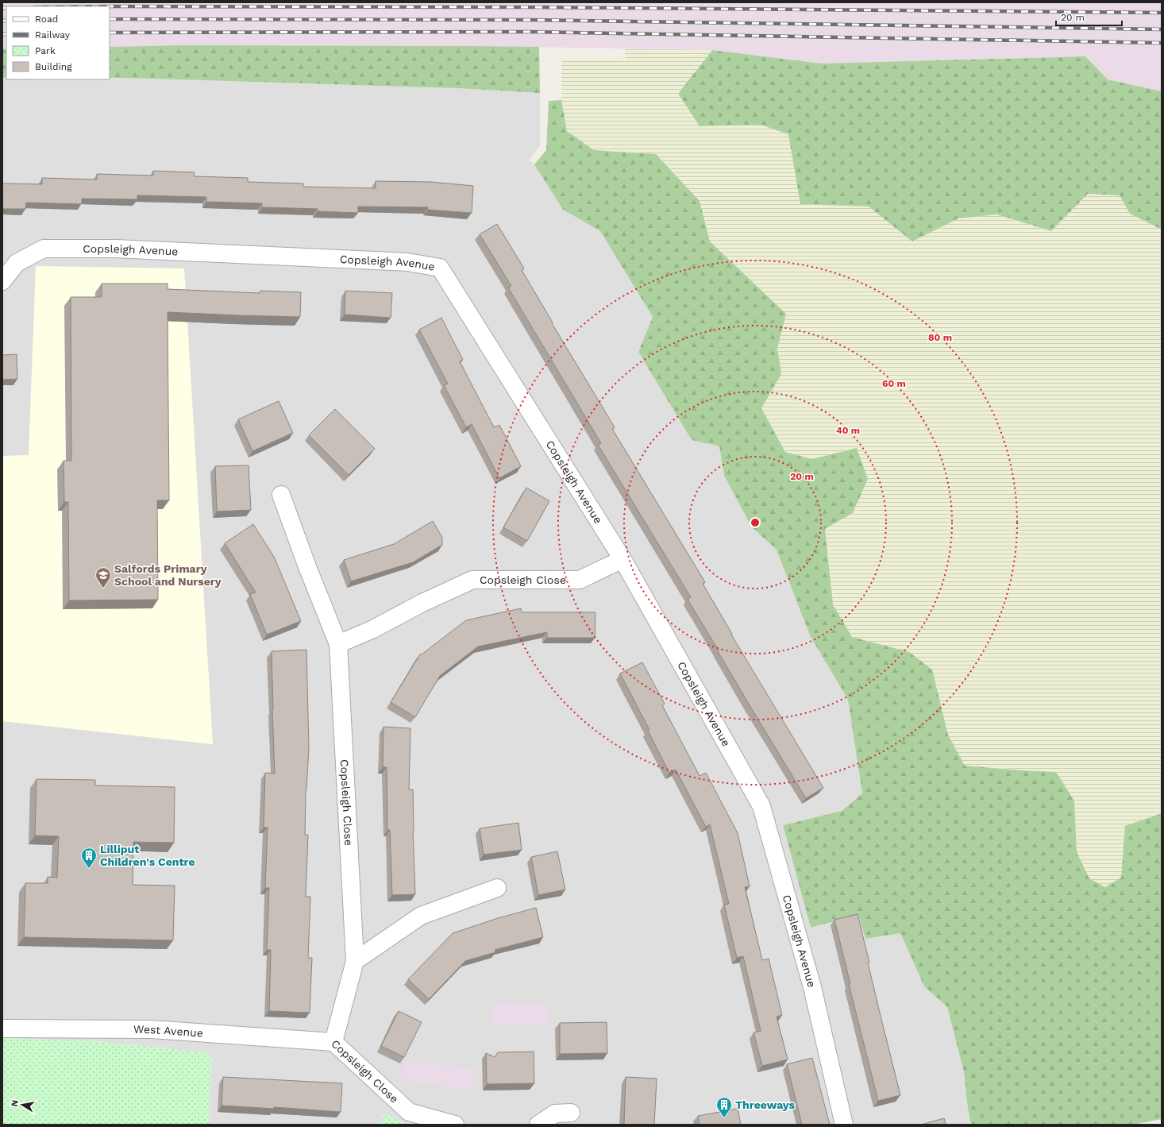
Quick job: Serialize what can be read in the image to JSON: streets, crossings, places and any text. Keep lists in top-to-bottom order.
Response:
{
  "streets": {
    "street": ["Copsleigh Avenue", "Copsleigh Close", "West Avenue"]
  },
  "crossings": [
    ["Copsleigh Avenue", "Copsleigh Close"],
    ["Copsleigh Close", "West Avenue"]
  ],
  "places": {
    "school or university": ["Salfords Primary School and Nursery"],
    "building": ["Lilliput Children's Centre", "Threeways"]
  },
  "legend": [
    "Road",
    "Railway",
    "Park",
    "Building"
  ],
  "scale_bar": "20 m",
  "north": "left",
  "rings": [
    "80 m",
    "60 m",
    "40 m",
    "20 m"
  ]
}
